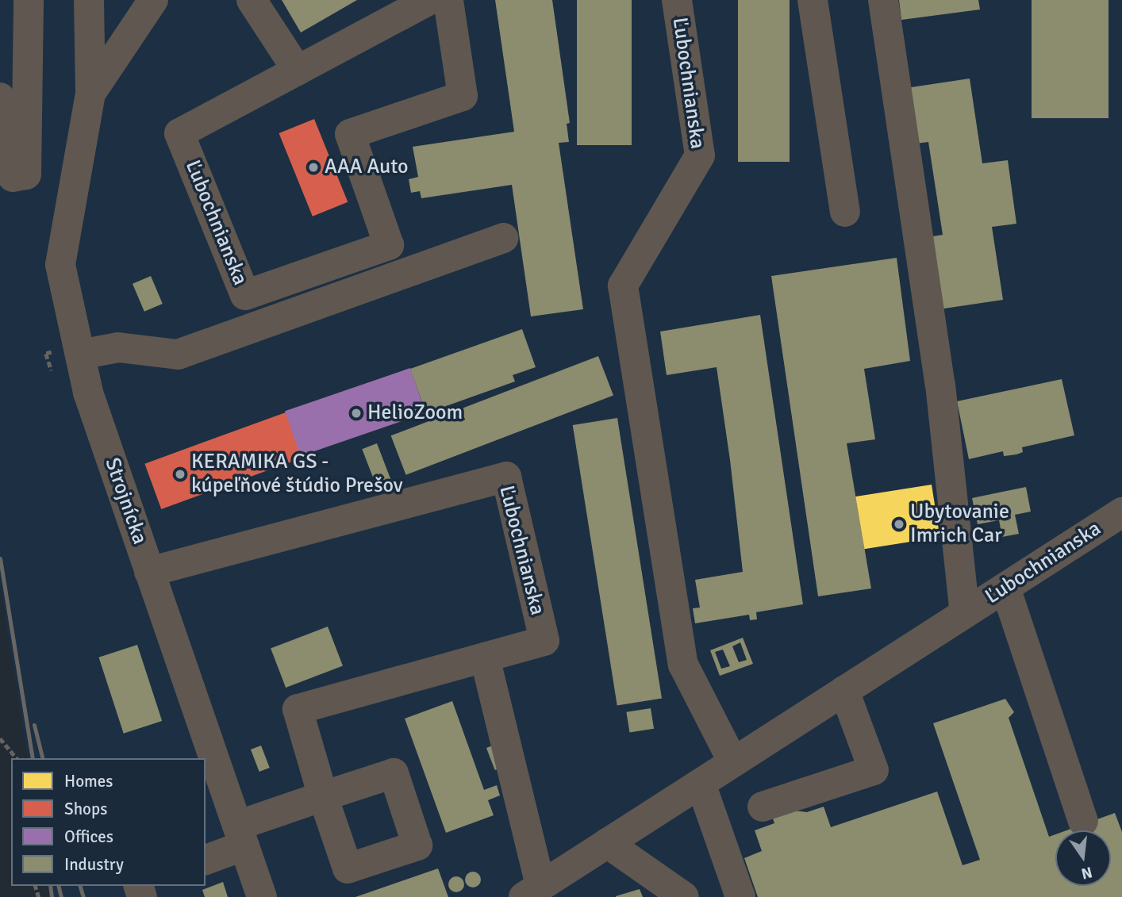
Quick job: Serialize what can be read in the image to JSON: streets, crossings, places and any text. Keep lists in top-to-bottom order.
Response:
{
  "streets": {
    "street": ["Ľubochnianska", "Strojnícka"]
  },
  "crossings": [
    ["Ľubochnianska", "Strojnícka"]
  ],
  "places": [
    "AAA Auto",
    "HelioZoom",
    "KERAMIKA GS - kúpeľňové štúdio Prešov",
    "Ubytovanie Imrich Car"
  ],
  "legend": [
    "Homes",
    "Shops",
    "Offices",
    "Industry"
  ],
  "north": "bottom"
}
